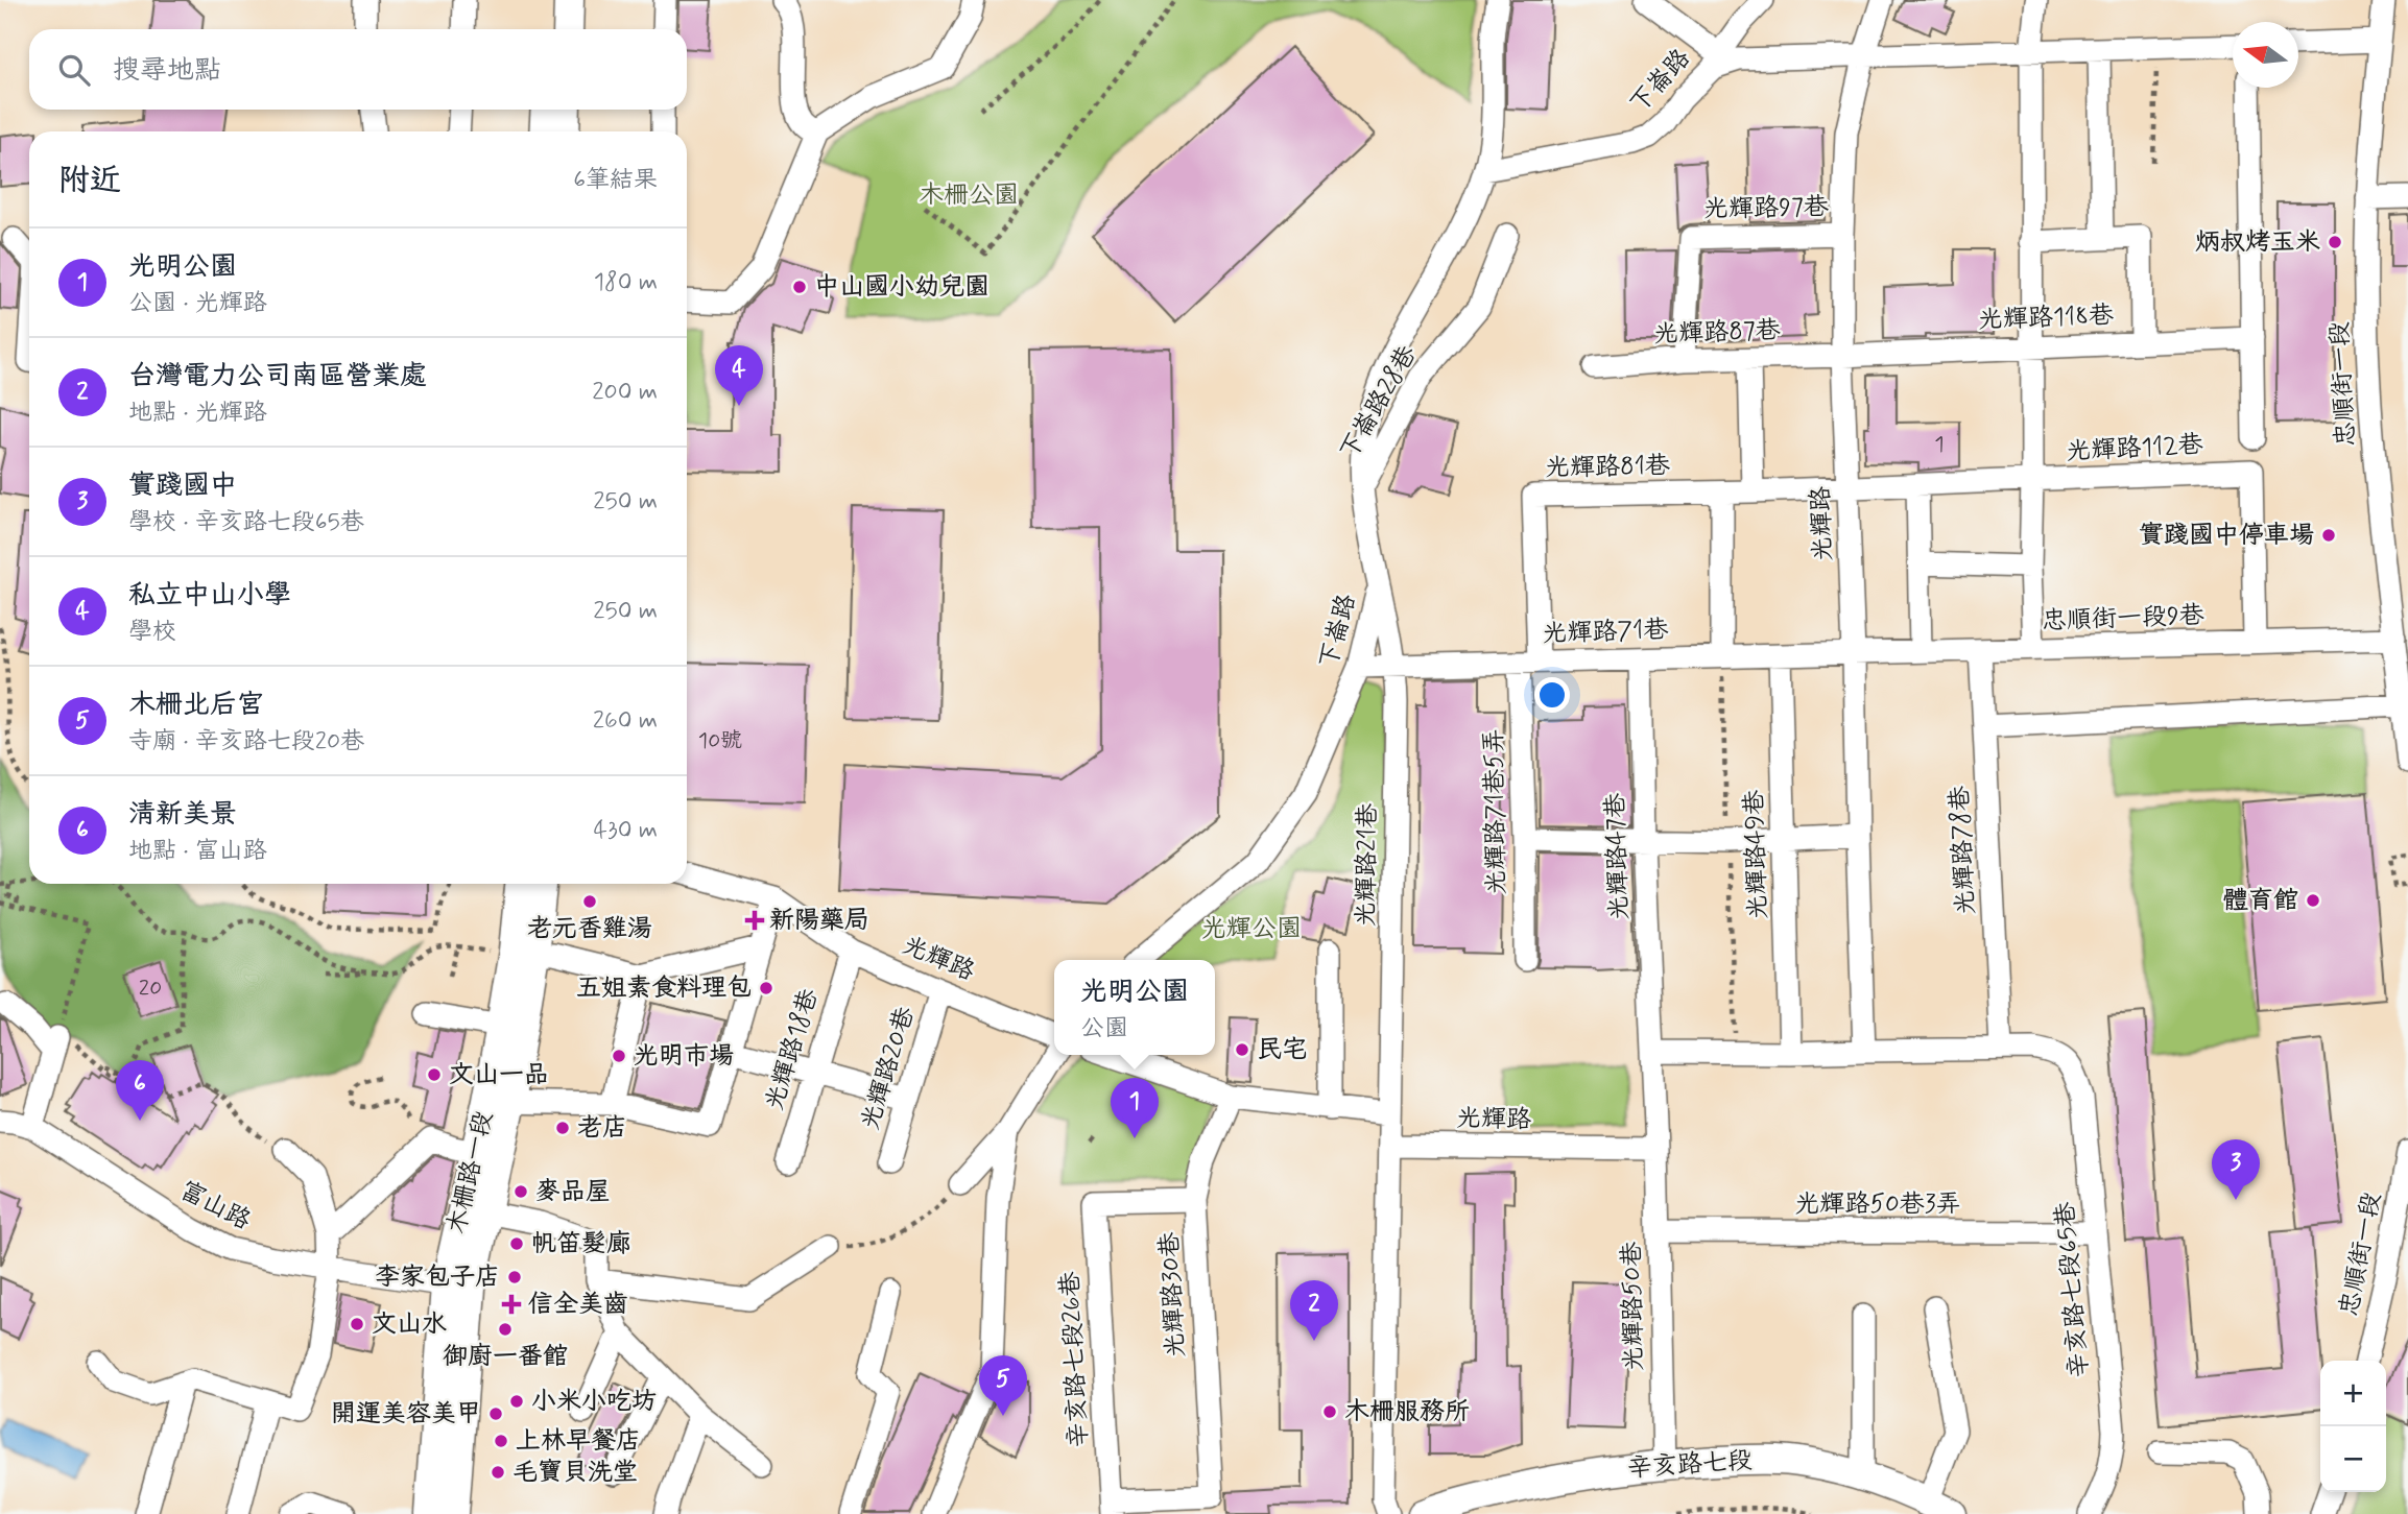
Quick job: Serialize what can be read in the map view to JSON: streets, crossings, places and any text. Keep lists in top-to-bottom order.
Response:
{
  "streets": {
    "main road": ["木柵路一段", "辛亥路七段"],
    "street": [
      "下崙路",
      "光輝路97巷",
      "光輝路118巷",
      "光輝路87巷",
      "忠順街一段",
      "下崙路28巷",
      "光輝路112巷",
      "光輝路81巷",
      "光輝路",
      "忠順街一段9巷",
      "光輝路71巷",
      "光輝路71巷5弄",
      "光輝路78巷",
      "光輝路49巷",
      "光輝路47巷",
      "光輝路21巷",
      "光輝路18巷",
      "光輝路20巷",
      "光輝路50巷3弄",
      "富山路",
      "辛亥路七段65巷",
      "光輝路30巷",
      "光輝路50巷",
      "辛亥路七段26巷"
    ]
  },
  "crossings": [
    ["下崙路", "下崙路28巷"],
    ["下崙路", "光輝路71巷"],
    ["下崙路", "光輝路21巷"],
    ["光輝路97巷", "光輝路87巷"],
    ["光輝路97巷", "光輝路"],
    ["光輝路118巷", "光輝路87巷"],
    ["光輝路118巷", "光輝路"],
    ["光輝路87巷", "光輝路"],
    ["忠順街一段", "忠順街一段9巷"],
    ["光輝路112巷", "光輝路81巷"],
    ["光輝路112巷", "光輝路"],
    ["光輝路112巷", "忠順街一段9巷"],
    ["光輝路81巷", "光輝路"],
    ["光輝路81巷", "光輝路71巷"],
    ["光輝路81巷", "光輝路71巷5弄"],
    ["光輝路", "忠順街一段9巷"],
    ["光輝路", "光輝路71巷"],
    ["光輝路", "光輝路21巷"],
    ["光輝路", "光輝路18巷"],
    ["光輝路", "光輝路20巷"],
    ["光輝路", "光輝路50巷"],
    ["忠順街一段9巷", "光輝路71巷"],
    ["忠順街一段9巷", "光輝路78巷"],
    ["光輝路71巷", "光輝路71巷5弄"],
    ["光輝路71巷", "光輝路49巷"],
    ["光輝路71巷", "光輝路47巷"],
    ["光輝路71巷", "光輝路21巷"],
    ["光輝路78巷", "辛亥路七段65巷"],
    ["木柵路一段", "富山路"],
    ["光輝路50巷3弄", "辛亥路七段65巷"],
    ["光輝路50巷3弄", "光輝路50巷"],
    ["光輝路30巷", "辛亥路七段26巷"],
    ["光輝路50巷", "辛亥路七段"]
  ],
  "parks": ["木柵公園", "光輝公園"],
  "places": {
    "other": [
      "炳叔烤玉米",
      "中山國小幼兒園",
      "實踐國中停車場",
      "體育館",
      "老元香雞湯",
      "五姐素食料理包",
      "民宅",
      "光明市場",
      "文山一品",
      "老店",
      "麥品屋",
      "帆笛髮廊",
      "李家包子店",
      "文山水",
      "御廚一番館",
      "小米小吃坊",
      "木柵服務所",
      "開運美容美甲",
      "上林早餐店",
      "毛寶貝洗堂"
    ],
    "health": ["新陽藥局", "信全美齒"]
  },
  "house_numbers": ["1", "10號", "20"],
  "north": "left",
  "page": {
    "search": "搜尋地點",
    "heading": ["附近", "6筆結果"],
    "list": [
      {
        "mark": "1",
        "name": "光明公園",
        "note": "公園 · 光輝路",
        "value": "180 m"
      },
      {
        "mark": "2",
        "name": "台灣電力公司南區營業處",
        "note": "地點 · 光輝路",
        "value": "200 m"
      },
      {
        "mark": "3",
        "name": "實踐國中",
        "note": "學校 · 辛亥路七段65巷",
        "value": "250 m"
      },
      {
        "mark": "4",
        "name": "私立中山小學",
        "note": "學校",
        "value": "250 m"
      },
      {
        "mark": "5",
        "name": "木柵北后宮",
        "note": "寺廟 · 辛亥路七段20巷",
        "value": "260 m"
      },
      {
        "mark": "6",
        "name": "清新美景",
        "note": "地點 · 富山路",
        "value": "430 m"
      }
    ],
    "pins": [
      "4",
      "6",
      "1",
      "3",
      "2",
      "5"
    ],
    "popup": ["光明公園", "公園"],
    "map_buttons": ["+", "−"]
  }
}
